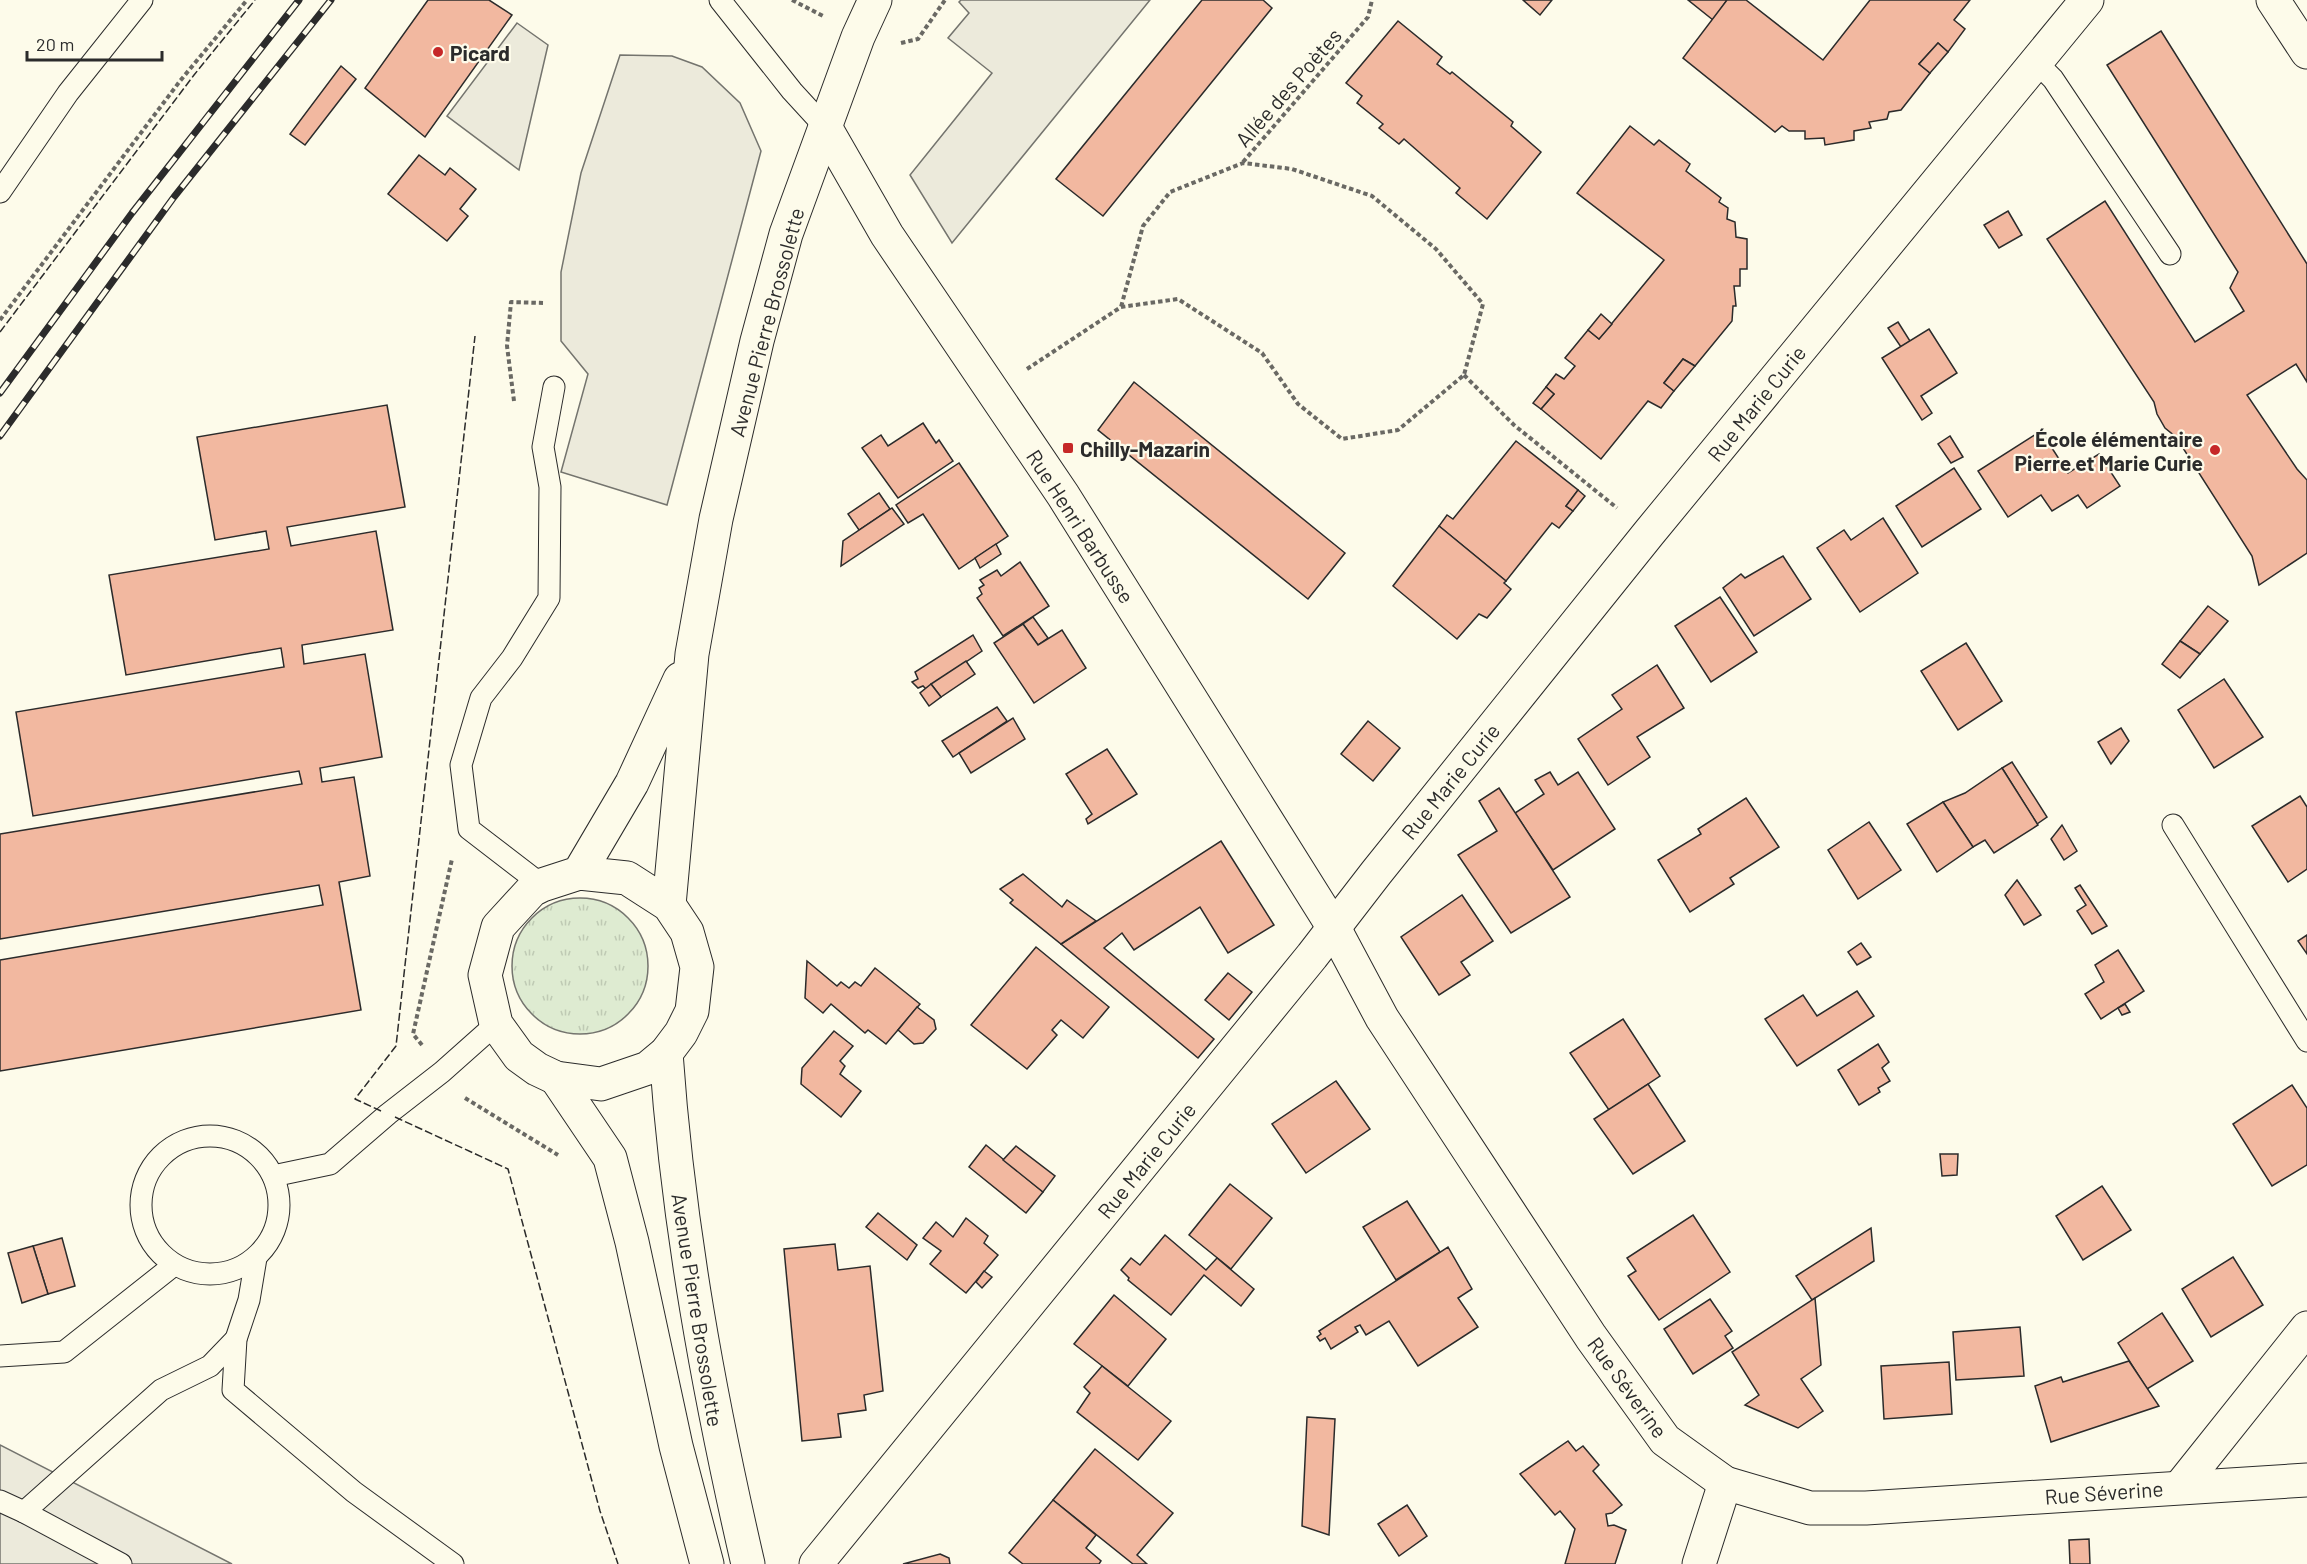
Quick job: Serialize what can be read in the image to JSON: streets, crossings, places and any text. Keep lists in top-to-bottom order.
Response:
{
  "streets": {
    "street": [
      "Avenue Pierre Brossolette",
      "Rue Marie Curie",
      "Rue Henri Barbusse",
      "Rue Séverine"
    ],
    "path": ["Allée des Poètes"]
  },
  "crossings": [
    ["Avenue Pierre Brossolette", "Rue Henri Barbusse"],
    ["Rue Marie Curie", "Rue Henri Barbusse"],
    ["Rue Marie Curie", "Rue Séverine"],
    ["Rue Henri Barbusse", "Rue Séverine"]
  ],
  "places": {
    "other": ["Picard", "École élémentaire Pierre et Marie Curie"],
    "transit": ["Chilly-Mazarin"]
  },
  "scale_bar": "20 m"
}
